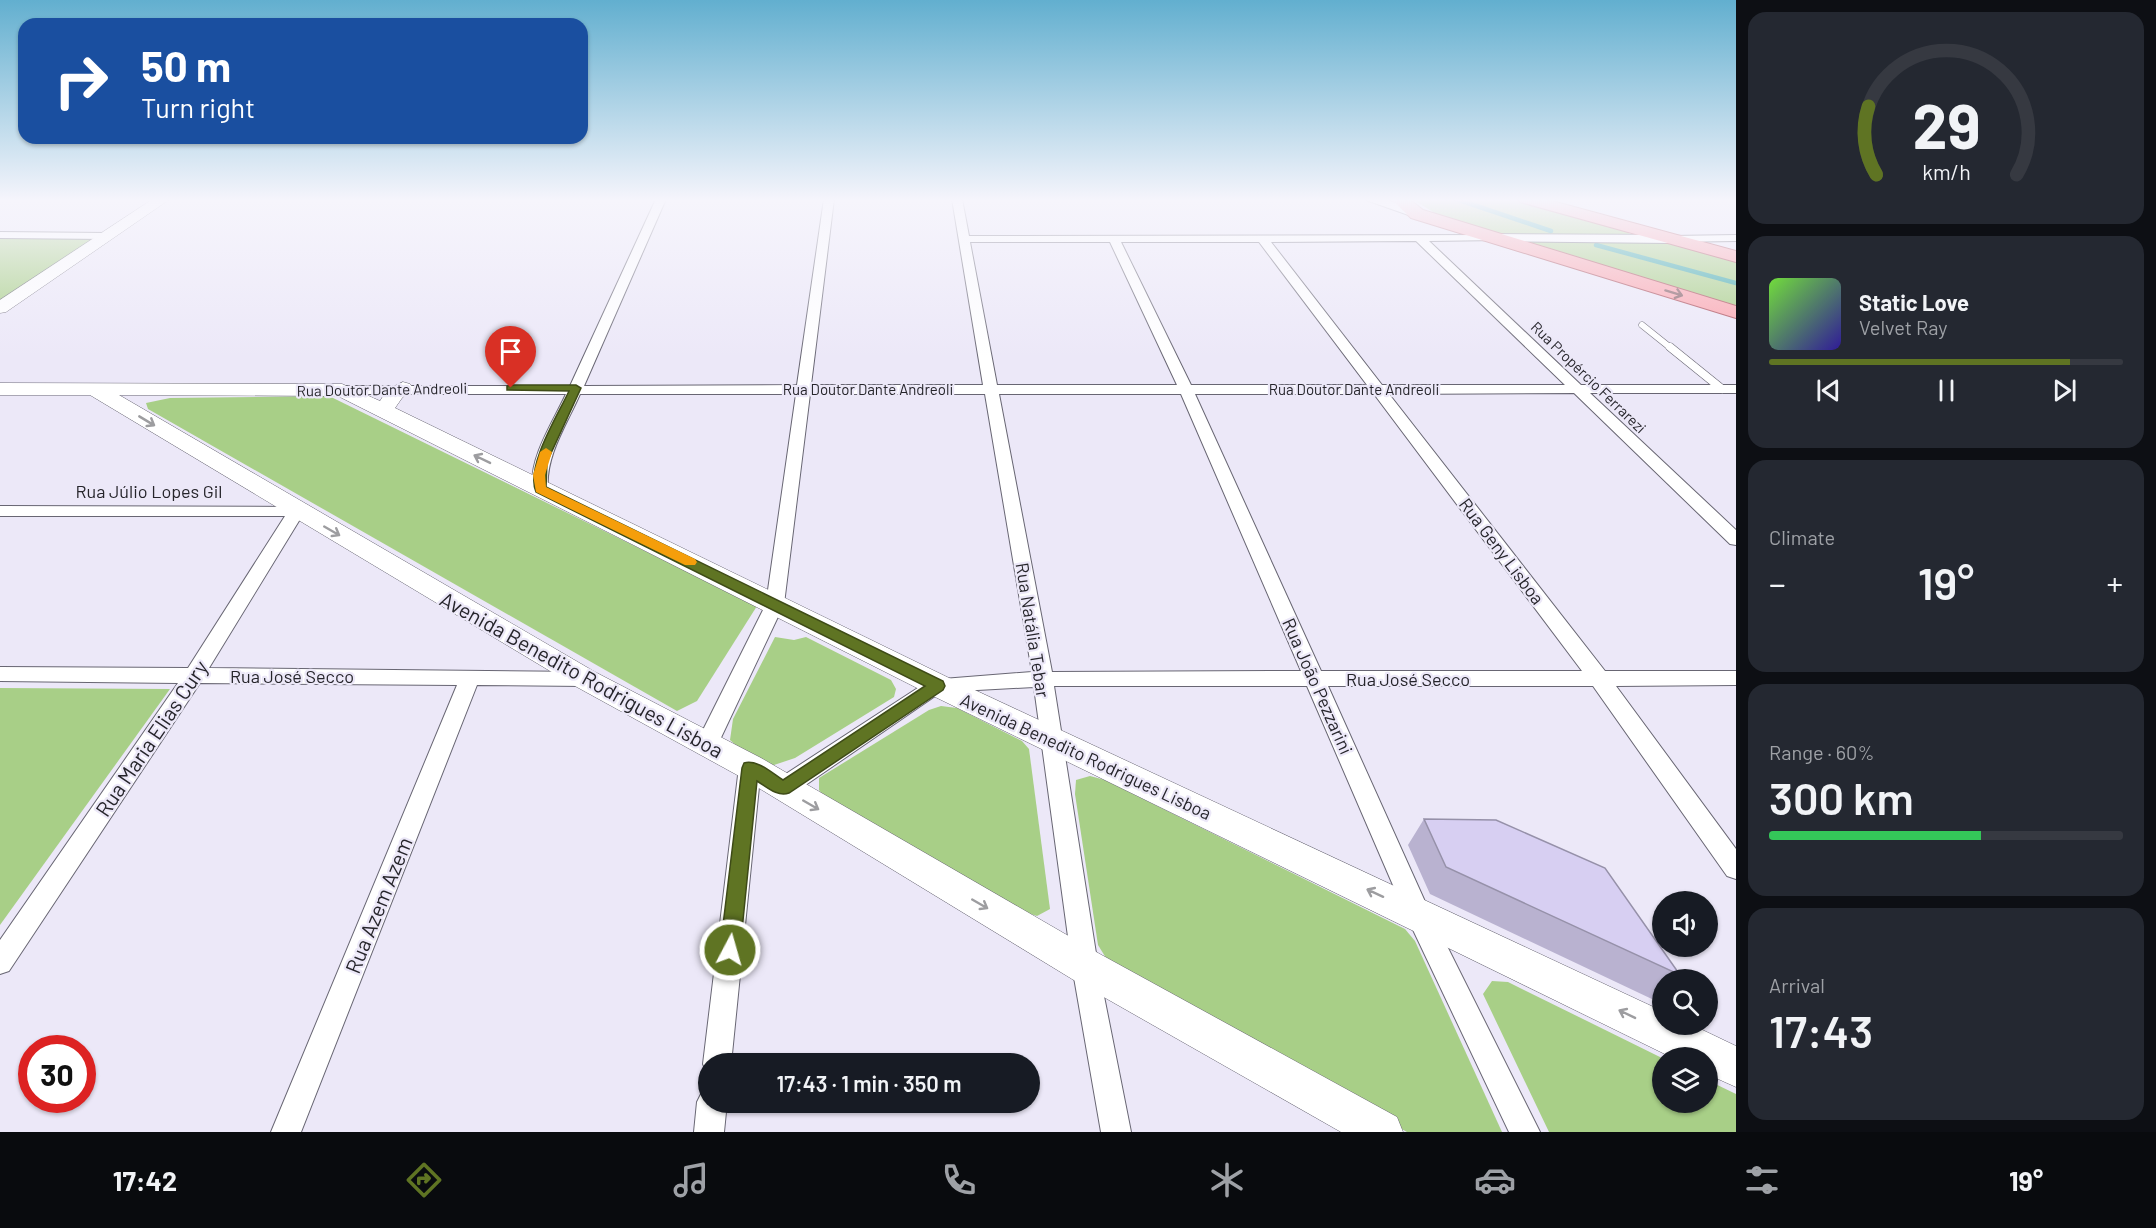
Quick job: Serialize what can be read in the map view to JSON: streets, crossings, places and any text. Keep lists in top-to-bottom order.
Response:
{
  "streets": {
    "main road": ["Rua Doutor Dante Andreoli", "Avenida Benedito Rodrigues Lisboa"],
    "street": [
      "Rua Propércio Ferrarezi",
      "Rua Júlio Lopes Gil",
      "Rua Geny Lisboa",
      "Rua Natália Tebar",
      "Rua José Secco",
      "Rua João Pezzarini",
      "Rua Maria Elias Cury",
      "Rua Azem Azem"
    ]
  },
  "crossings": [
    ["Rua Propércio Ferrarezi", "Rua Doutor Dante Andreoli"],
    ["Rua Doutor Dante Andreoli", "Rua Geny Lisboa"],
    ["Rua Doutor Dante Andreoli", "Rua Natália Tebar"],
    ["Rua Doutor Dante Andreoli", "Avenida Benedito Rodrigues Lisboa"],
    ["Rua Doutor Dante Andreoli", "Rua João Pezzarini"],
    ["Rua Júlio Lopes Gil", "Avenida Benedito Rodrigues Lisboa"],
    ["Rua Júlio Lopes Gil", "Rua Maria Elias Cury"],
    ["Rua Geny Lisboa", "Rua José Secco"],
    ["Rua Natália Tebar", "Avenida Benedito Rodrigues Lisboa"],
    ["Rua Natália Tebar", "Rua José Secco"],
    ["Avenida Benedito Rodrigues Lisboa", "Rua José Secco"],
    ["Avenida Benedito Rodrigues Lisboa", "Rua João Pezzarini"],
    ["Avenida Benedito Rodrigues Lisboa", "Rua Maria Elias Cury"],
    ["Rua José Secco", "Rua João Pezzarini"],
    ["Rua José Secco", "Rua Maria Elias Cury"],
    ["Rua José Secco", "Rua Azem Azem"]
  ],
  "page": {
    "turn": ["50 m", "Turn right"],
    "song": ["Static Love", "Velvet Ray"],
    "tile": [
      "Climate",
      ["Range · 60%", "300 km"],
      ["Arrival", "17:43"]
    ],
    "heat": ["−", "19°", "+"],
    "limit": "30",
    "trip": "17:43 · 1 min · 350 m",
    "tabs": ["17:42", "19°"],
    "gauge": ["29", "km/h"]
  }
}
